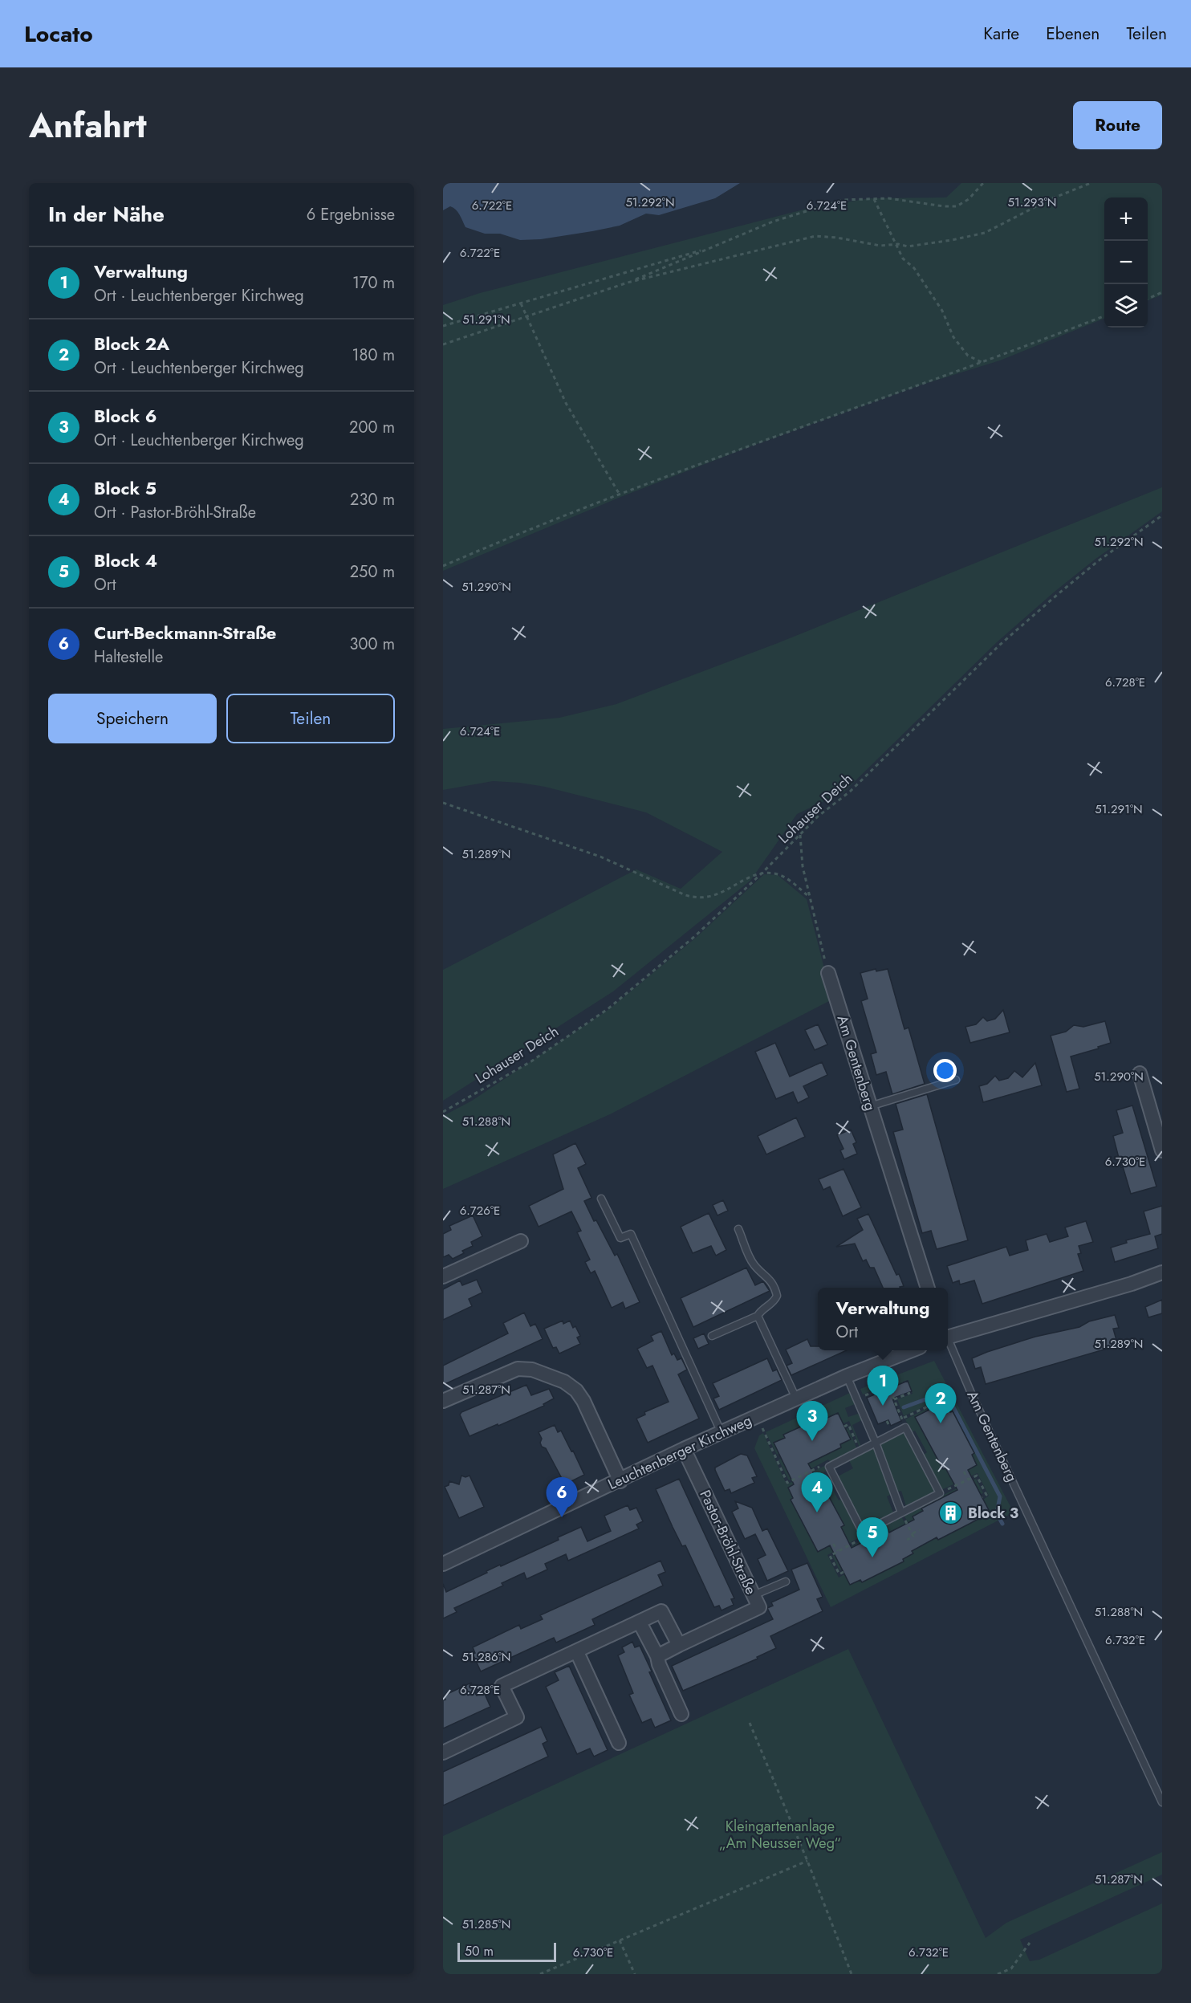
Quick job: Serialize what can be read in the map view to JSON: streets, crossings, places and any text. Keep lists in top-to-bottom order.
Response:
{
  "streets": {
    "street": ["Am Gentenberg", "Leuchtenberger Kirchweg", "Pastor-Bröhl-Straße"],
    "path": ["Lohauser Deich"]
  },
  "crossings": [
    ["Leuchtenberger Kirchweg", "Pastor-Bröhl-Straße"]
  ],
  "parks": ["Kleingartenanlage „Am Neusser Weg“"],
  "places": {
    "building": ["Block 3"]
  },
  "scale_bar": "50 m",
  "page": {
    "header": "Locato",
    "nav": ["Karte", "Ebenen", "Teilen"],
    "title": "Anfahrt",
    "buttons": [
      "Route",
      ["Speichern", "Teilen"]
    ],
    "heading": ["In der Nähe", "6 Ergebnisse"],
    "map_buttons": ["+", "−"],
    "list": [
      {
        "mark": "1",
        "name": "Verwaltung",
        "note": "Ort · Leuchtenberger Kirchweg",
        "value": "170 m"
      },
      {
        "mark": "2",
        "name": "Block 2A",
        "note": "Ort · Leuchtenberger Kirchweg",
        "value": "180 m"
      },
      {
        "mark": "3",
        "name": "Block 6",
        "note": "Ort · Leuchtenberger Kirchweg",
        "value": "200 m"
      },
      {
        "mark": "4",
        "name": "Block 5",
        "note": "Ort · Pastor-Bröhl-Straße",
        "value": "230 m"
      },
      {
        "mark": "5",
        "name": "Block 4",
        "note": "Ort",
        "value": "250 m"
      },
      {
        "mark": "6",
        "name": "Curt-Beckmann-Straße",
        "note": "Haltestelle",
        "value": "300 m"
      }
    ],
    "popup": ["Verwaltung", "Ort"],
    "pins": [
      "1",
      "2",
      "3",
      "4",
      "6",
      "5"
    ],
    "scale": "50 m"
  },
  "coordinates": [
    "51.292°N",
    "51.293°N",
    "6.722°E",
    "6.724°E",
    "51.291°N",
    "51.290°N",
    "6.728°E",
    "51.289°N",
    "51.288°N",
    "6.730°E",
    "6.726°E",
    "51.287°N",
    "6.732°E",
    "51.286°N",
    "51.285°N"
  ]
}
